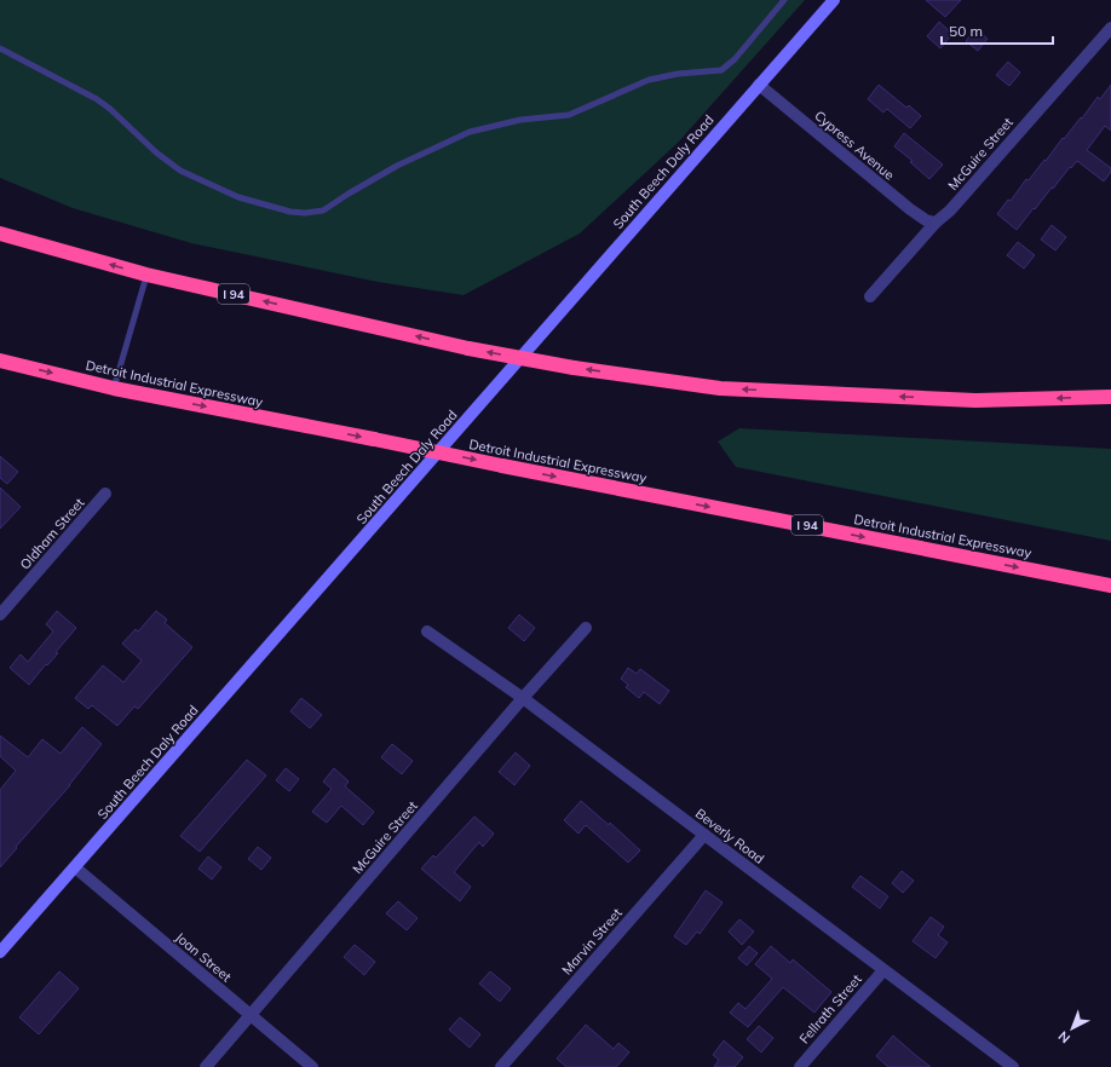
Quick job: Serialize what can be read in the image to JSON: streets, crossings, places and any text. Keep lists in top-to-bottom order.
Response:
{
  "streets": {
    "highway": ["I 94", "Detroit Industrial Expressway"],
    "street": [
      "Cypress Avenue",
      "McGuire Street",
      "South Beech Daly Road",
      "Oldham Street",
      "Beverly Road",
      "Marvin Street",
      "Joan Street",
      "Fellrath Street"
    ]
  },
  "crossings": [
    ["Cypress Avenue", "McGuire Street"],
    ["Cypress Avenue", "South Beech Daly Road"],
    ["McGuire Street", "Beverly Road"],
    ["McGuire Street", "Joan Street"],
    ["South Beech Daly Road", "Joan Street"],
    ["Beverly Road", "Marvin Street"],
    ["Beverly Road", "Fellrath Street"]
  ],
  "scale_bar": "50 m",
  "north": "bottom left"
}
